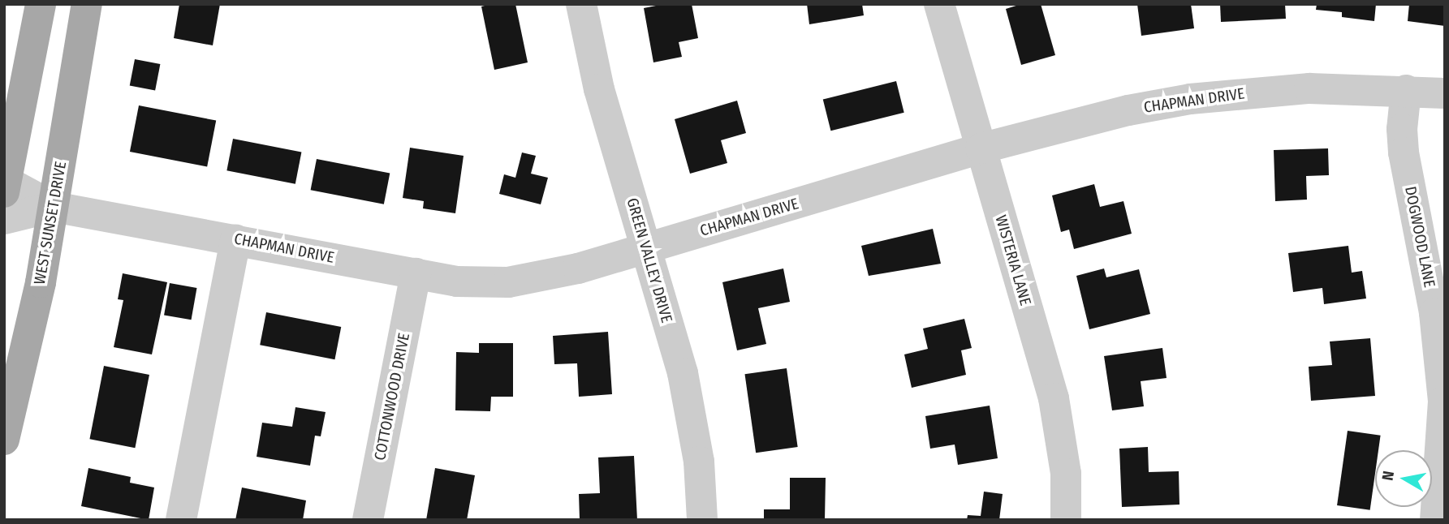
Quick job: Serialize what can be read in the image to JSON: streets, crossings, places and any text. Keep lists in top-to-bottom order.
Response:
{
  "streets": {
    "main road": ["WEST SUNSET DRIVE"],
    "street": [
      "CHAPMAN DRIVE",
      "DOGWOOD LANE",
      "GREEN VALLEY DRIVE",
      "WISTERIA LANE",
      "COTTONWOOD DRIVE"
    ]
  },
  "crossings": [
    ["CHAPMAN DRIVE", "WEST SUNSET DRIVE"],
    ["CHAPMAN DRIVE", "DOGWOOD LANE"],
    ["CHAPMAN DRIVE", "GREEN VALLEY DRIVE"],
    ["CHAPMAN DRIVE", "WISTERIA LANE"],
    ["CHAPMAN DRIVE", "COTTONWOOD DRIVE"]
  ],
  "north": "left"
}
